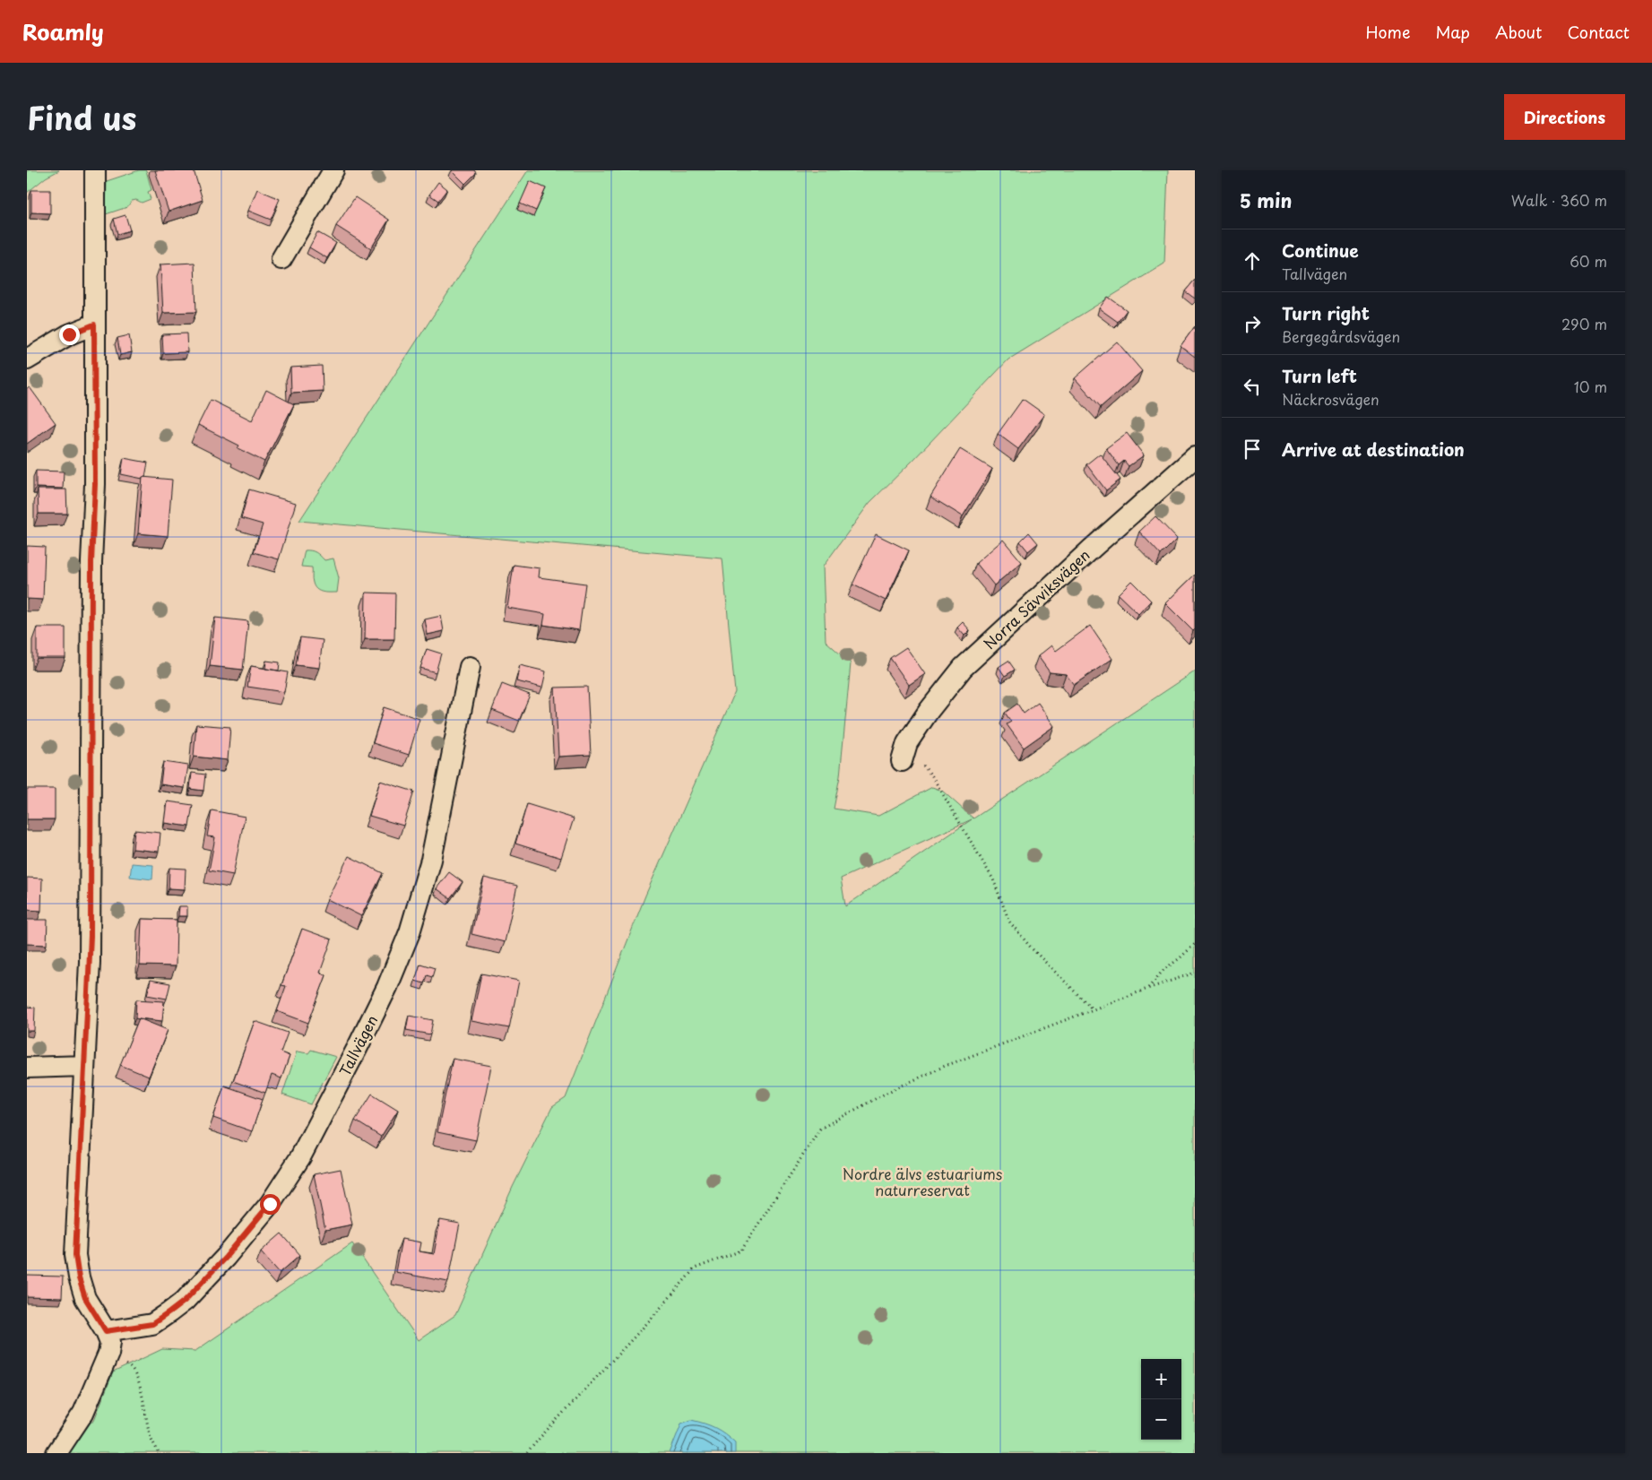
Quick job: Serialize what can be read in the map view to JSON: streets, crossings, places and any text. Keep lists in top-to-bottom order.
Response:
{
  "streets": {
    "street": ["Norra Sävviksvägen", "Tallvägen"]
  },
  "parks": ["Nordre älvs estuariums naturreservat"],
  "page": {
    "header": "Roamly",
    "nav": [
      "Home",
      "Map",
      "About",
      "Contact"
    ],
    "title": "Find us",
    "buttons": "Directions",
    "heading": ["5 min", "Walk · 360 m"],
    "list": [
      ["Continue", "Tallvägen", "60 m"],
      ["Turn right", "Bergegårdsvägen", "290 m"],
      ["Turn left", "Näckrosvägen", "10 m"],
      "Arrive at destination"
    ],
    "map_buttons": ["+", "−"]
  }
}
